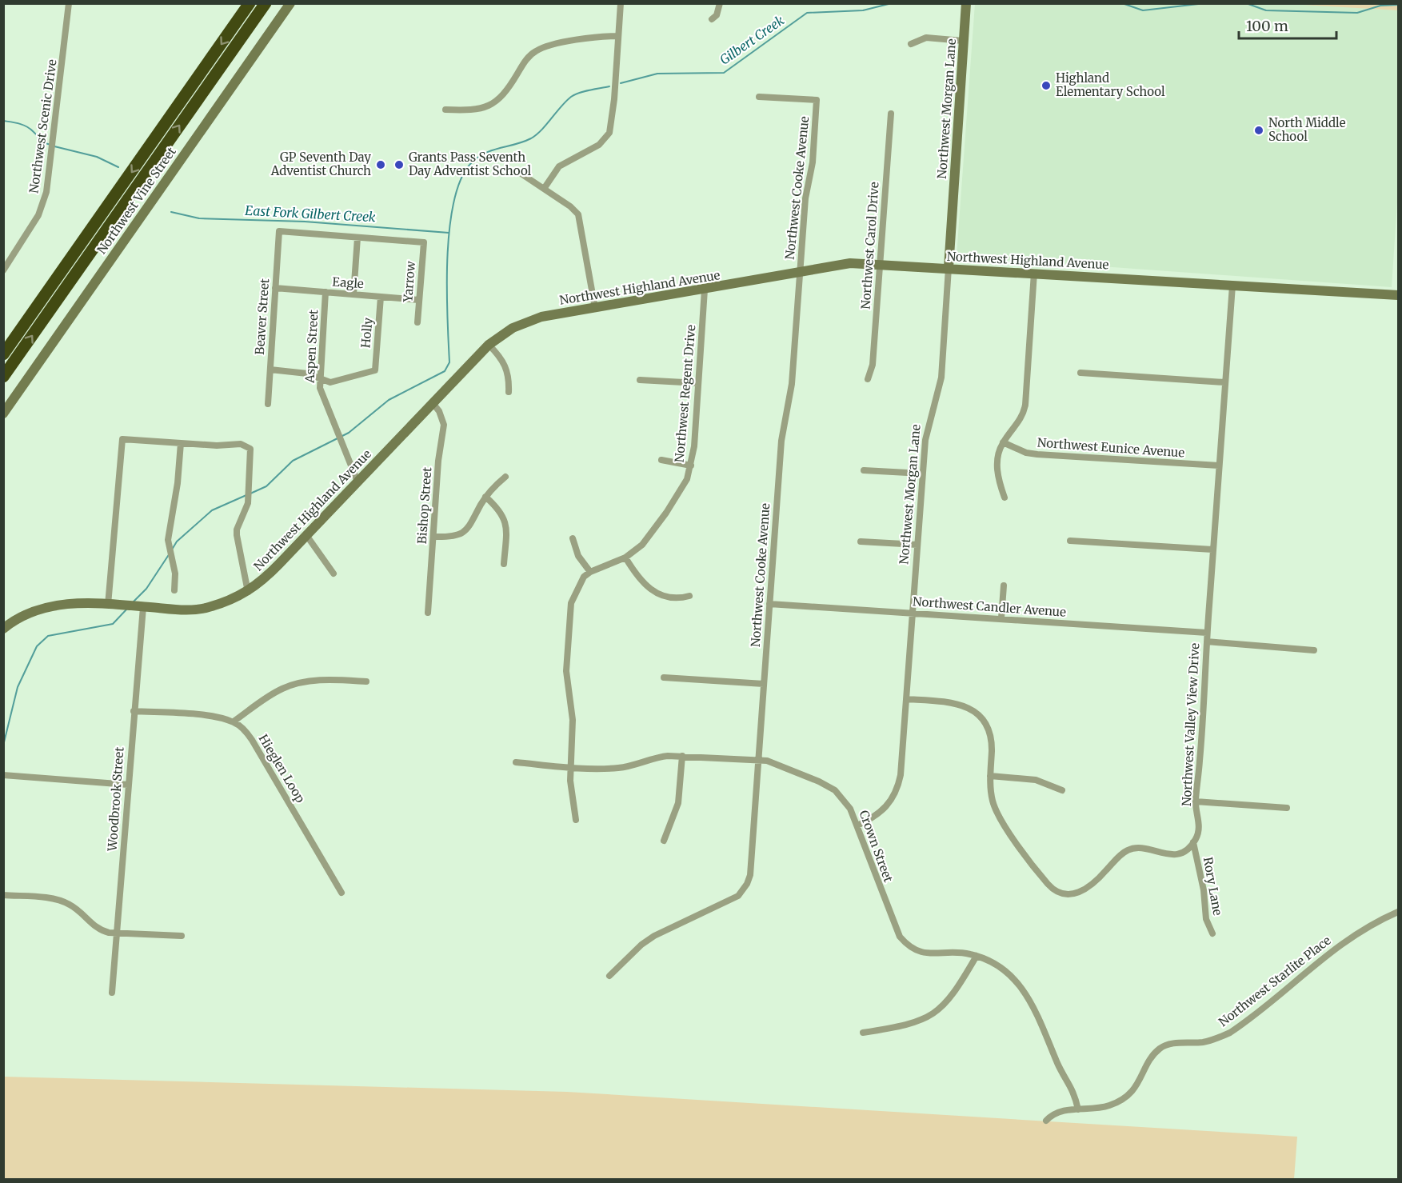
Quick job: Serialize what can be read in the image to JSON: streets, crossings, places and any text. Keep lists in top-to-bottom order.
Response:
{
  "streets": {
    "main road": ["Northwest Morgan Lane", "Northwest Vine Street", "Northwest Highland Avenue"],
    "street": [
      "Northwest Scenic Drive",
      "Northwest Cooke Avenue",
      "Northwest Carol Drive",
      "Yarrow",
      "Eagle",
      "Beaver Street",
      "Holly",
      "Aspen Street",
      "Northwest Regent Drive",
      "Northwest Eunice Avenue",
      "Bishop Street",
      "Northwest Candler Avenue",
      "Northwest Valley View Drive",
      "Hieglen Loop",
      "Woodbrook Street",
      "Crown Street",
      "Rory Lane",
      "Northwest Starlite Place"
    ]
  },
  "crossings": [
    ["Northwest Morgan Lane", "Northwest Highland Avenue"],
    ["Northwest Morgan Lane", "Northwest Candler Avenue"],
    ["Northwest Morgan Lane", "Crown Street"],
    ["Northwest Cooke Avenue", "Northwest Highland Avenue"],
    ["Northwest Cooke Avenue", "Northwest Candler Avenue"],
    ["Northwest Cooke Avenue", "Crown Street"],
    ["Northwest Carol Drive", "Northwest Highland Avenue"],
    ["Northwest Highland Avenue", "Aspen Street"],
    ["Northwest Highland Avenue", "Northwest Regent Drive"],
    ["Northwest Highland Avenue", "Bishop Street"],
    ["Northwest Highland Avenue", "Northwest Valley View Drive"],
    ["Northwest Highland Avenue", "Woodbrook Street"],
    ["Yarrow", "Eagle"],
    ["Yarrow", "Beaver Street"],
    ["Eagle", "Beaver Street"],
    ["Eagle", "Holly"],
    ["Eagle", "Aspen Street"],
    ["Holly", "Aspen Street"],
    ["Northwest Regent Drive", "Crown Street"],
    ["Northwest Eunice Avenue", "Northwest Valley View Drive"],
    ["Northwest Candler Avenue", "Northwest Valley View Drive"],
    ["Northwest Valley View Drive", "Rory Lane"],
    ["Crown Street", "Northwest Starlite Place"]
  ],
  "water": ["Gilbert Creek", "East Fork Gilbert Creek"],
  "places": [
    "Highland Elementary School",
    "North Middle School",
    "GP Seventh Day Adventist Church",
    "Grants Pass Seventh Day Adventist School"
  ],
  "scale_bar": "100 m"
}
